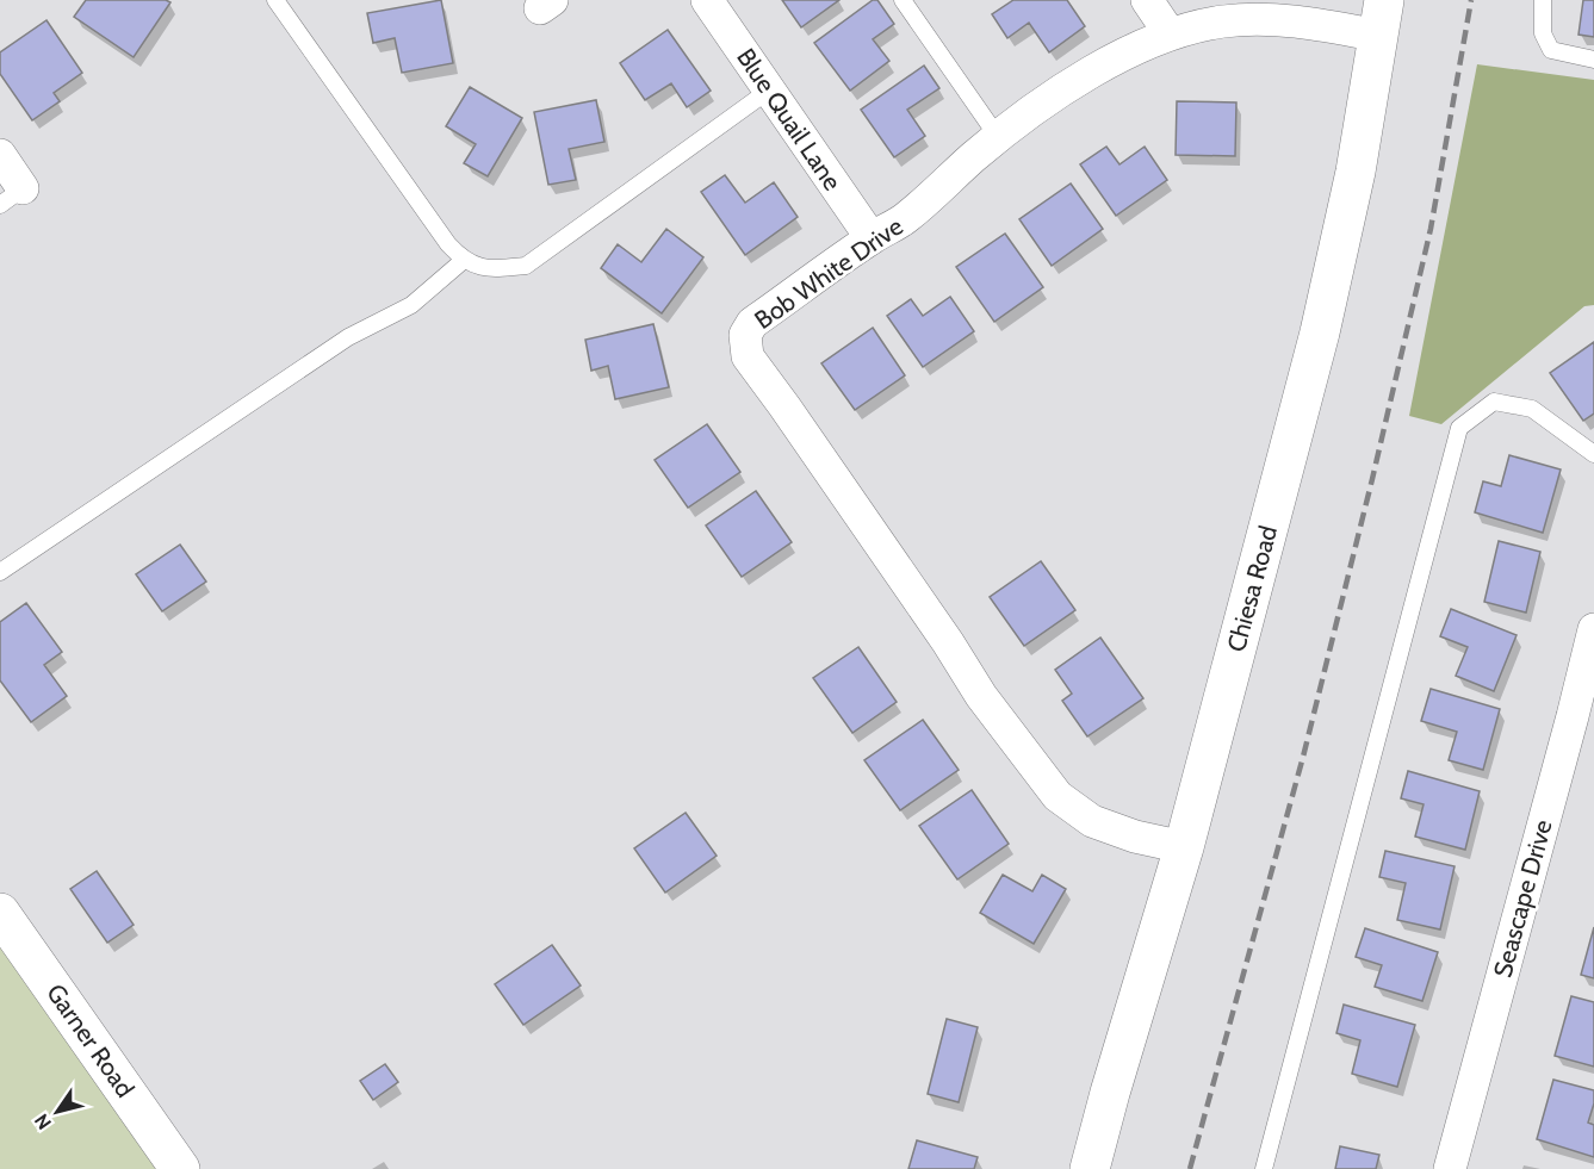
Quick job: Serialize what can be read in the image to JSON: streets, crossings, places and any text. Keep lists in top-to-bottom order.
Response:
{
  "streets": {
    "main road": ["Chiesa Road", "Garner Road"],
    "street": ["Blue Quail Lane", "Bob White Drive", "Seascape Drive"]
  },
  "crossings": [
    ["Blue Quail Lane", "Bob White Drive"],
    ["Bob White Drive", "Chiesa Road"]
  ],
  "north": "bottom left"
}
